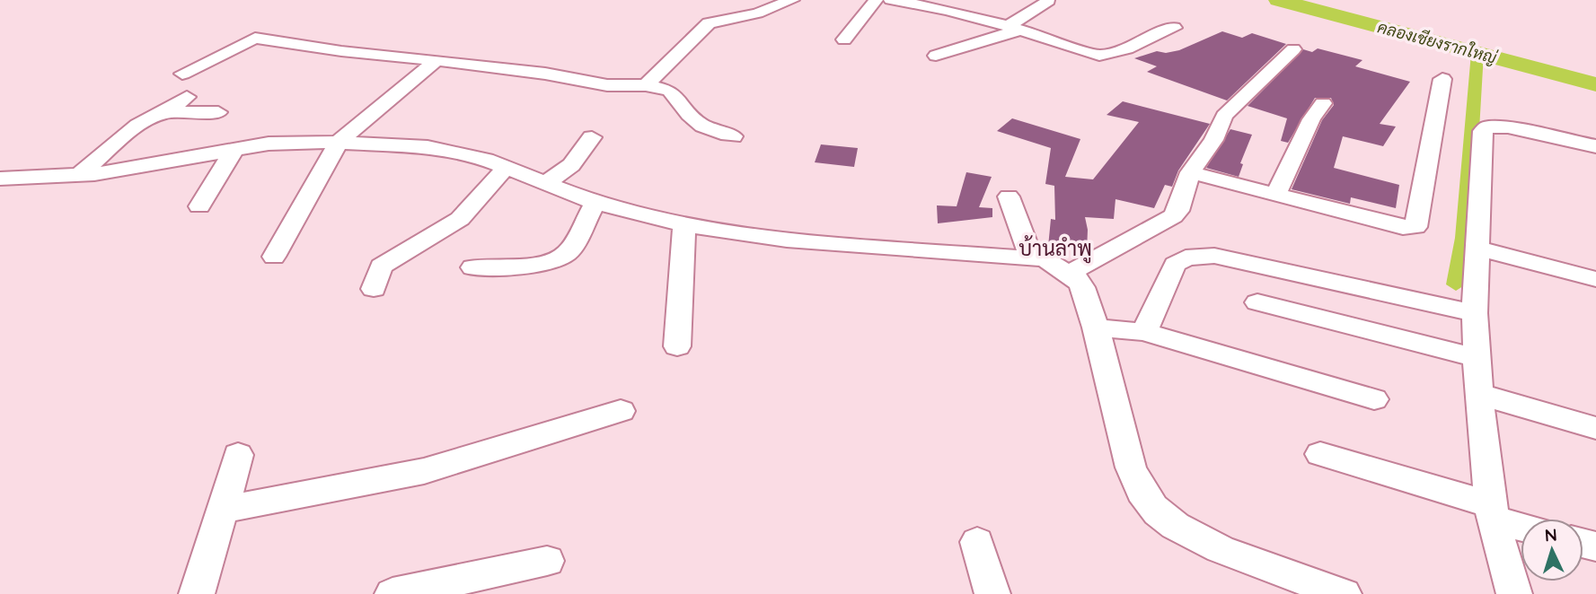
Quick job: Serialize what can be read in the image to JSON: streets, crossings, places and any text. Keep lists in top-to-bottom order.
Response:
{
  "districts": ["บ้านลำพู"],
  "water": ["คลองเชียงรากใหญ่"],
  "north": "top"
}
